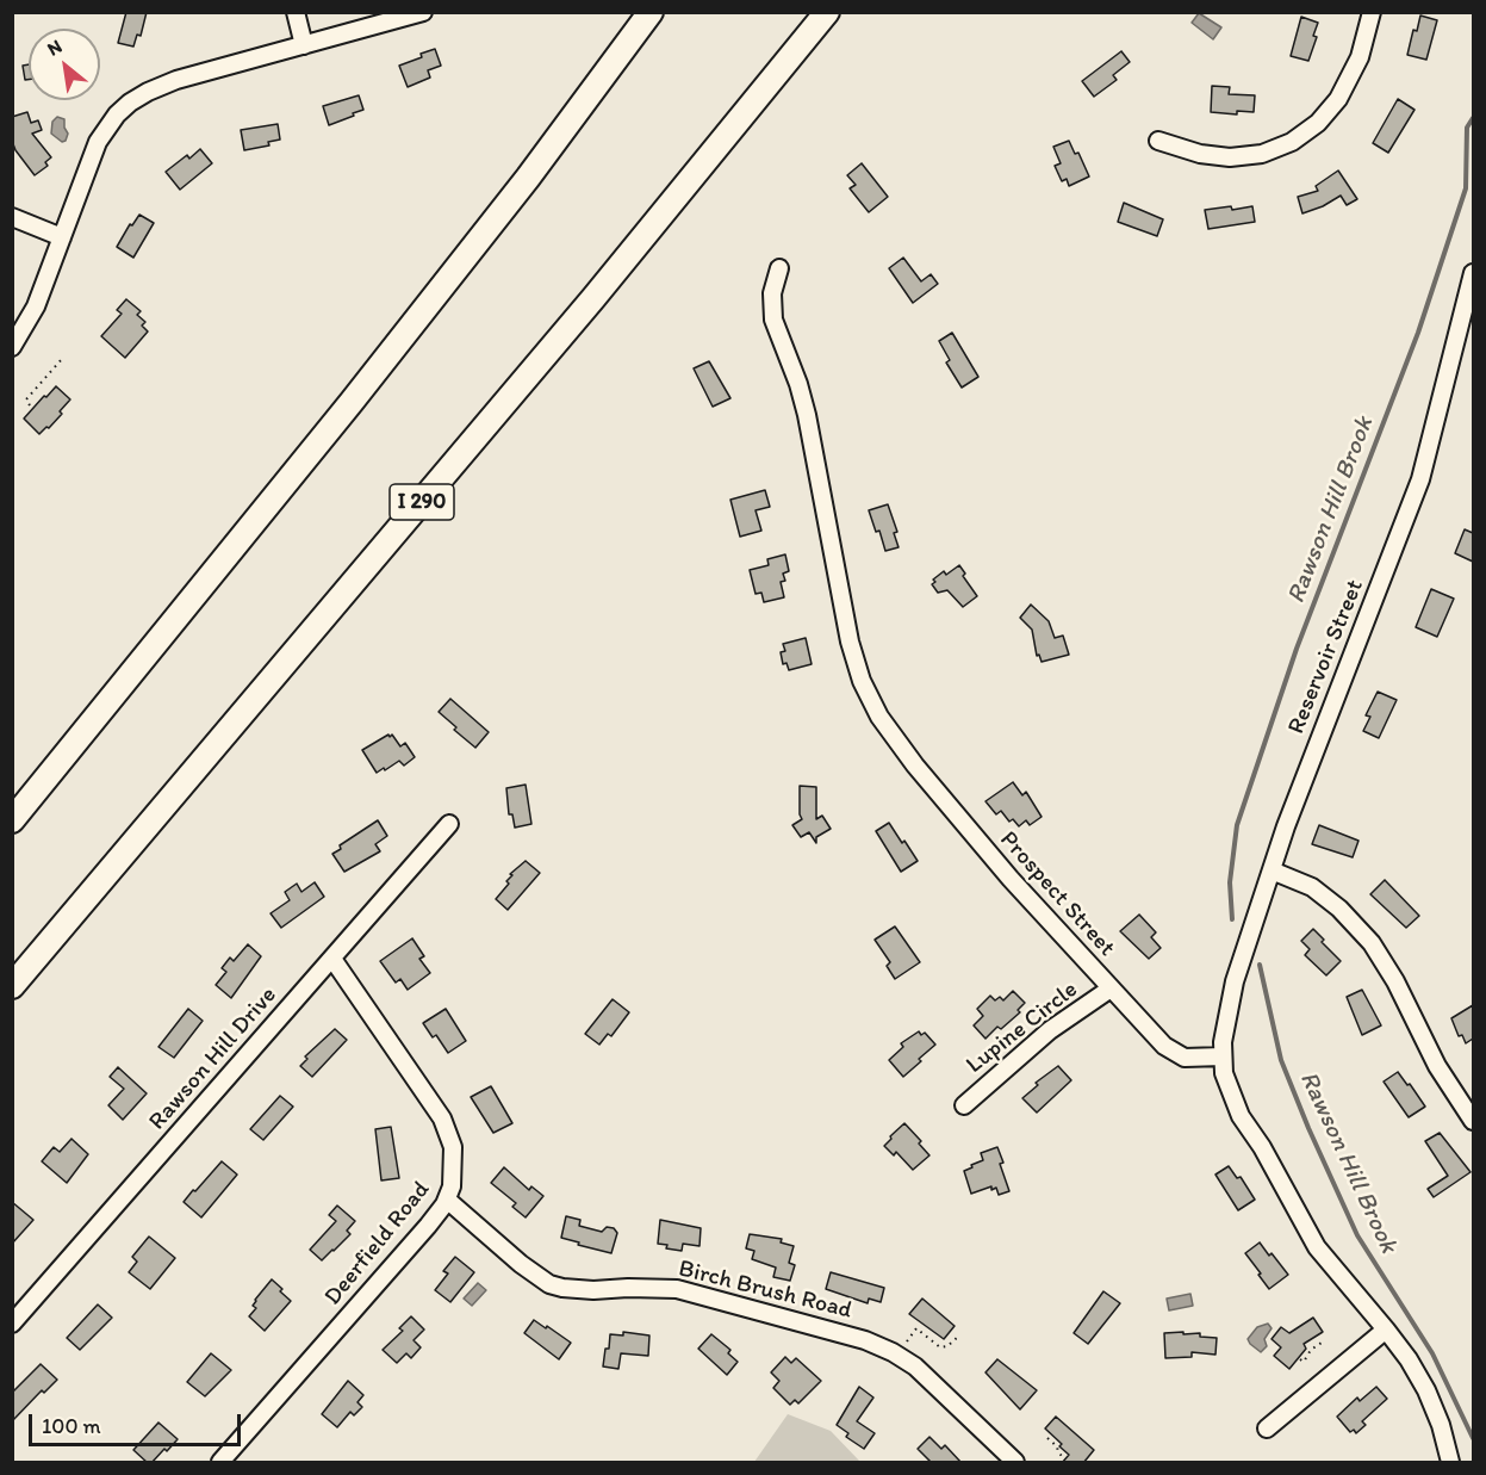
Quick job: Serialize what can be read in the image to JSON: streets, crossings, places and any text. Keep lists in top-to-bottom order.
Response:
{
  "streets": {
    "highway": ["I 290"],
    "street": [
      "Reservoir Street",
      "Prospect Street",
      "Lupine Circle",
      "Rawson Hill Drive",
      "Deerfield Road",
      "Birch Brush Road"
    ]
  },
  "crossings": [
    ["Reservoir Street", "Prospect Street"],
    ["Prospect Street", "Lupine Circle"],
    ["Rawson Hill Drive", "Deerfield Road"],
    ["Deerfield Road", "Birch Brush Road"]
  ],
  "water": ["Rawson Hill Brook"],
  "scale_bar": "100 m",
  "north": "top left"
}
